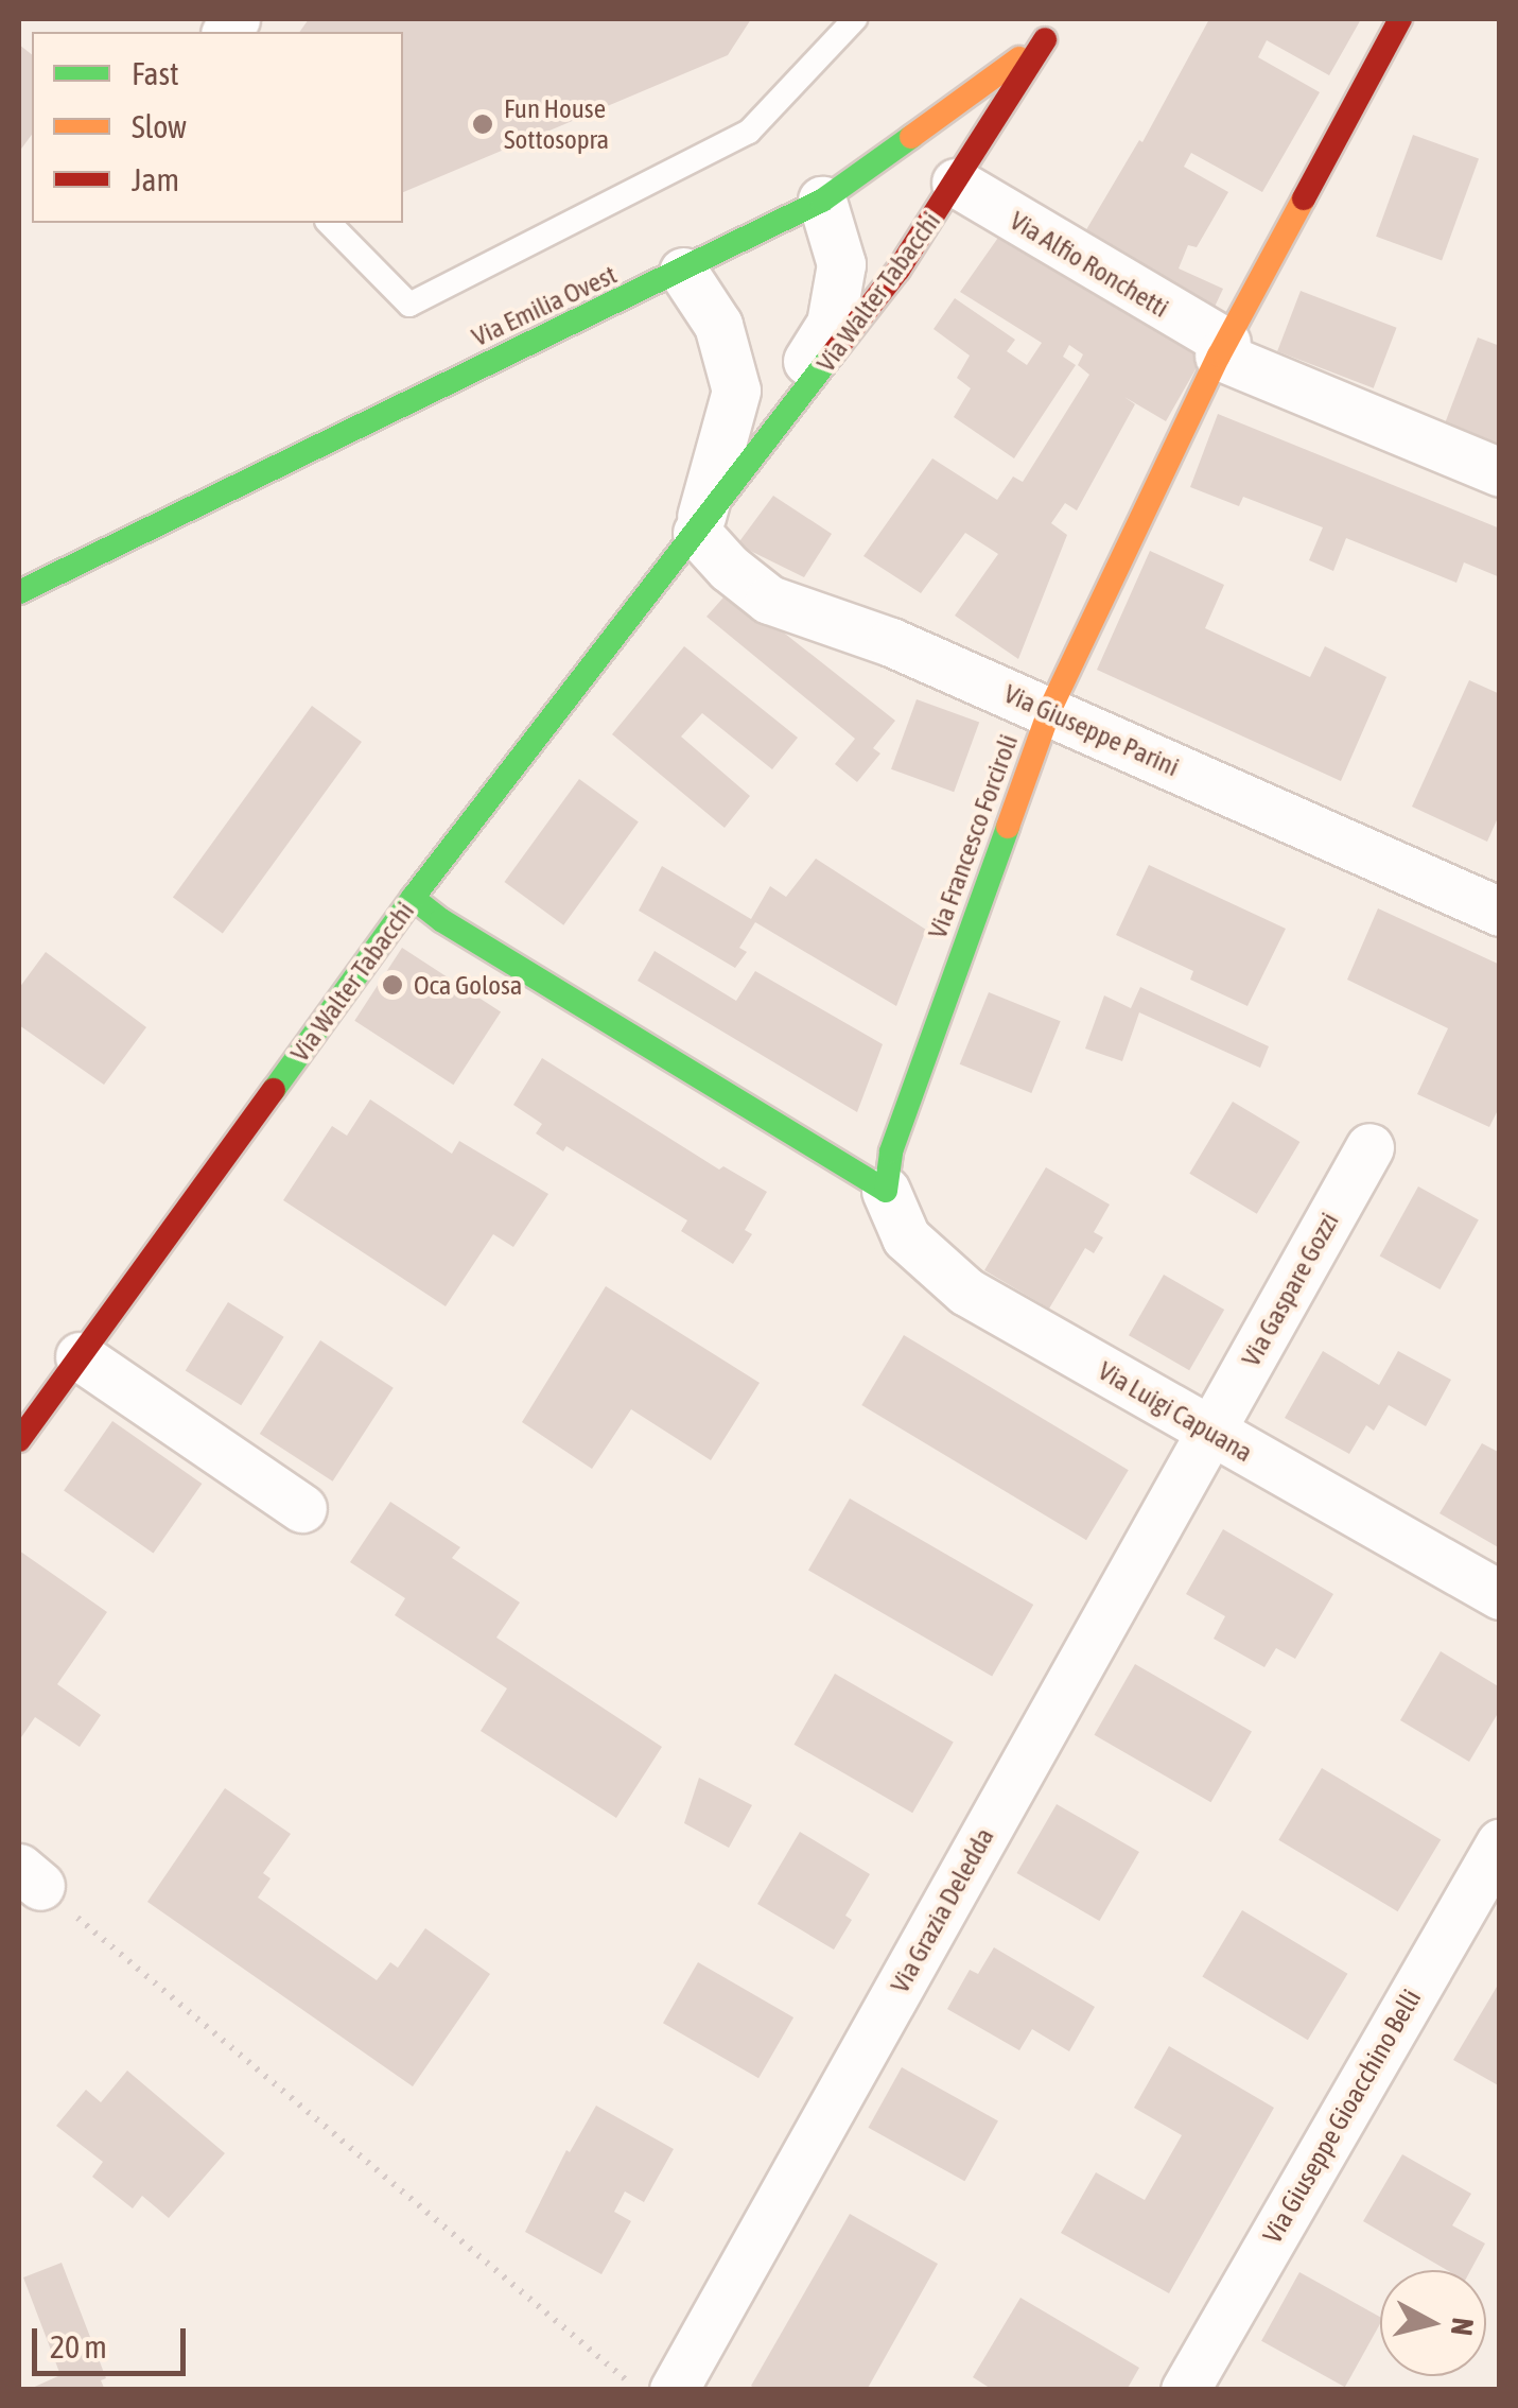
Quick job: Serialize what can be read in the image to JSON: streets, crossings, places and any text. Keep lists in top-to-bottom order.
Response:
{
  "streets": {
    "street": [
      "Via Alfio Ronchetti",
      "Via Walter Tabacchi",
      "Via Emilia Ovest",
      "Via Giuseppe Parini",
      "Via Francesco Forciroli",
      "Via Gaspare Gozzi",
      "Via Luigi Capuana",
      "Via Grazia Deledda",
      "Via Giuseppe Gioacchino Belli"
    ]
  },
  "crossings": [
    ["Via Alfio Ronchetti", "Via Walter Tabacchi"],
    ["Via Alfio Ronchetti", "Via Francesco Forciroli"],
    ["Via Walter Tabacchi", "Via Emilia Ovest"],
    ["Via Walter Tabacchi", "Via Giuseppe Parini"],
    ["Via Giuseppe Parini", "Via Francesco Forciroli"],
    ["Via Francesco Forciroli", "Via Luigi Capuana"],
    ["Via Gaspare Gozzi", "Via Luigi Capuana"],
    ["Via Gaspare Gozzi", "Via Grazia Deledda"],
    ["Via Luigi Capuana", "Via Grazia Deledda"]
  ],
  "places": ["Fun House Sottosopra", "Oca Golosa"],
  "legend": ["Fast", "Slow", "Jam"],
  "scale_bar": "20 m",
  "north": "right"
}
